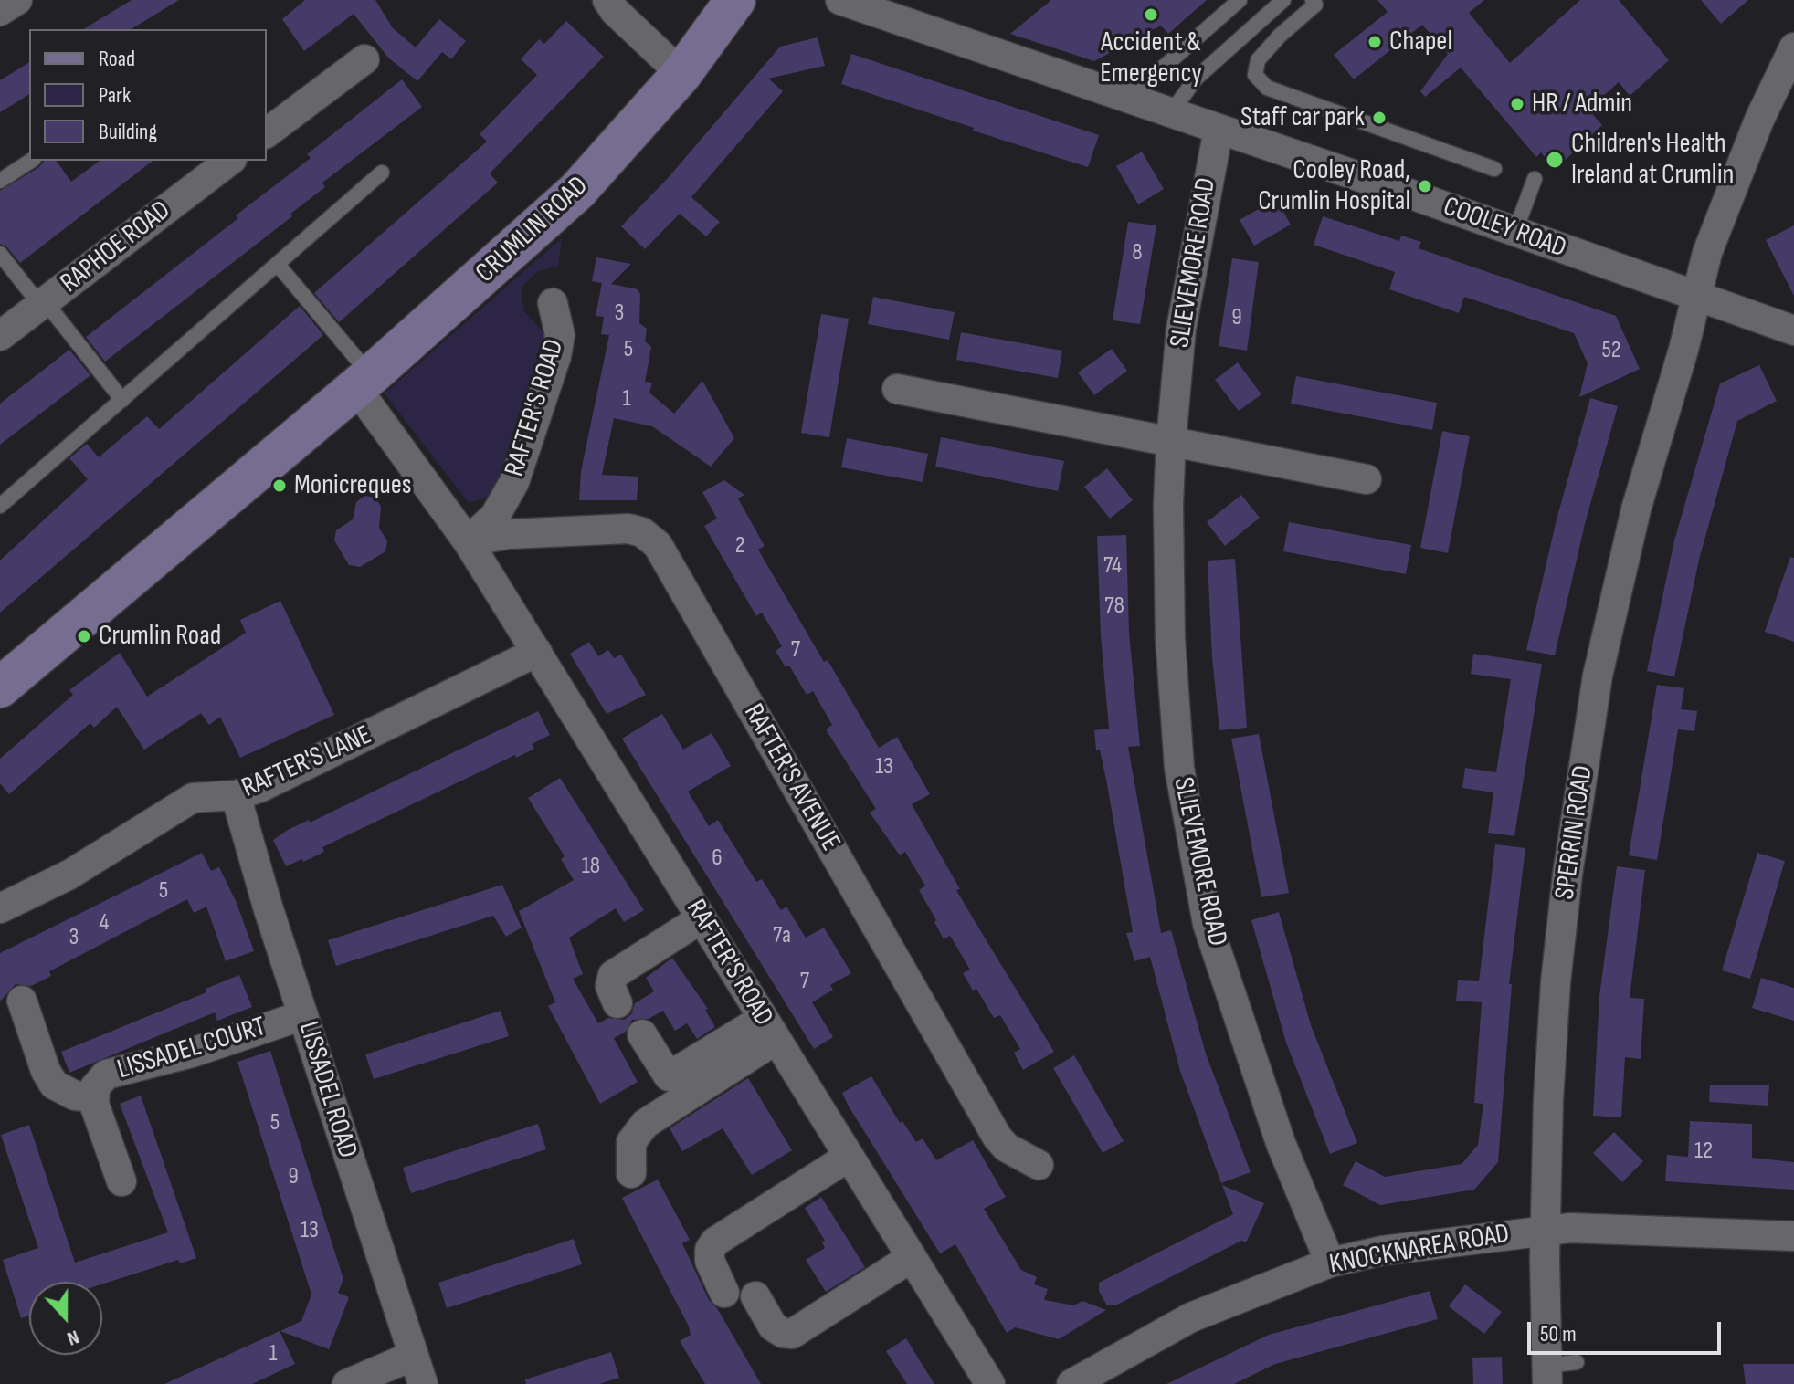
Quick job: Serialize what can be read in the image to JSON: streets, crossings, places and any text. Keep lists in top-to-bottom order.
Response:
{
  "streets": {
    "main road": ["CRUMLIN ROAD"],
    "street": [
      "COOLEY ROAD",
      "RAPHOE ROAD",
      "SLIEVEMORE ROAD",
      "RAFTER'S ROAD",
      "RAFTER'S LANE",
      "RAFTER'S AVENUE",
      "SPERRIN ROAD",
      "LISSADEL COURT",
      "LISSADEL ROAD",
      "KNOCKNAREA ROAD"
    ]
  },
  "crossings": [
    ["COOLEY ROAD", "SLIEVEMORE ROAD"],
    ["COOLEY ROAD", "SPERRIN ROAD"],
    ["CRUMLIN ROAD", "RAFTER'S ROAD"],
    ["SLIEVEMORE ROAD", "KNOCKNAREA ROAD"],
    ["RAFTER'S ROAD", "RAFTER'S LANE"],
    ["RAFTER'S ROAD", "RAFTER'S AVENUE"],
    ["RAFTER'S LANE", "LISSADEL ROAD"],
    ["SPERRIN ROAD", "KNOCKNAREA ROAD"],
    ["LISSADEL COURT", "LISSADEL ROAD"]
  ],
  "places": [
    "Accident & Emergency",
    "Chapel",
    "HR / Admin",
    "Staff car park",
    "Children's Health Ireland at Crumlin",
    "Cooley Road, Crumlin Hospital",
    "Monicreques",
    "Crumlin Road"
  ],
  "house_numbers": [
    "8",
    "3",
    "9",
    "5",
    "52",
    "1",
    "2",
    "74",
    "78",
    "7",
    "13",
    "6",
    "18",
    "5",
    "4",
    "7a",
    "3",
    "7",
    "5",
    "12",
    "9",
    "13",
    "1"
  ],
  "legend": ["Road", "Park", "Building"],
  "scale_bar": "50 m",
  "north": "bottom"
}
